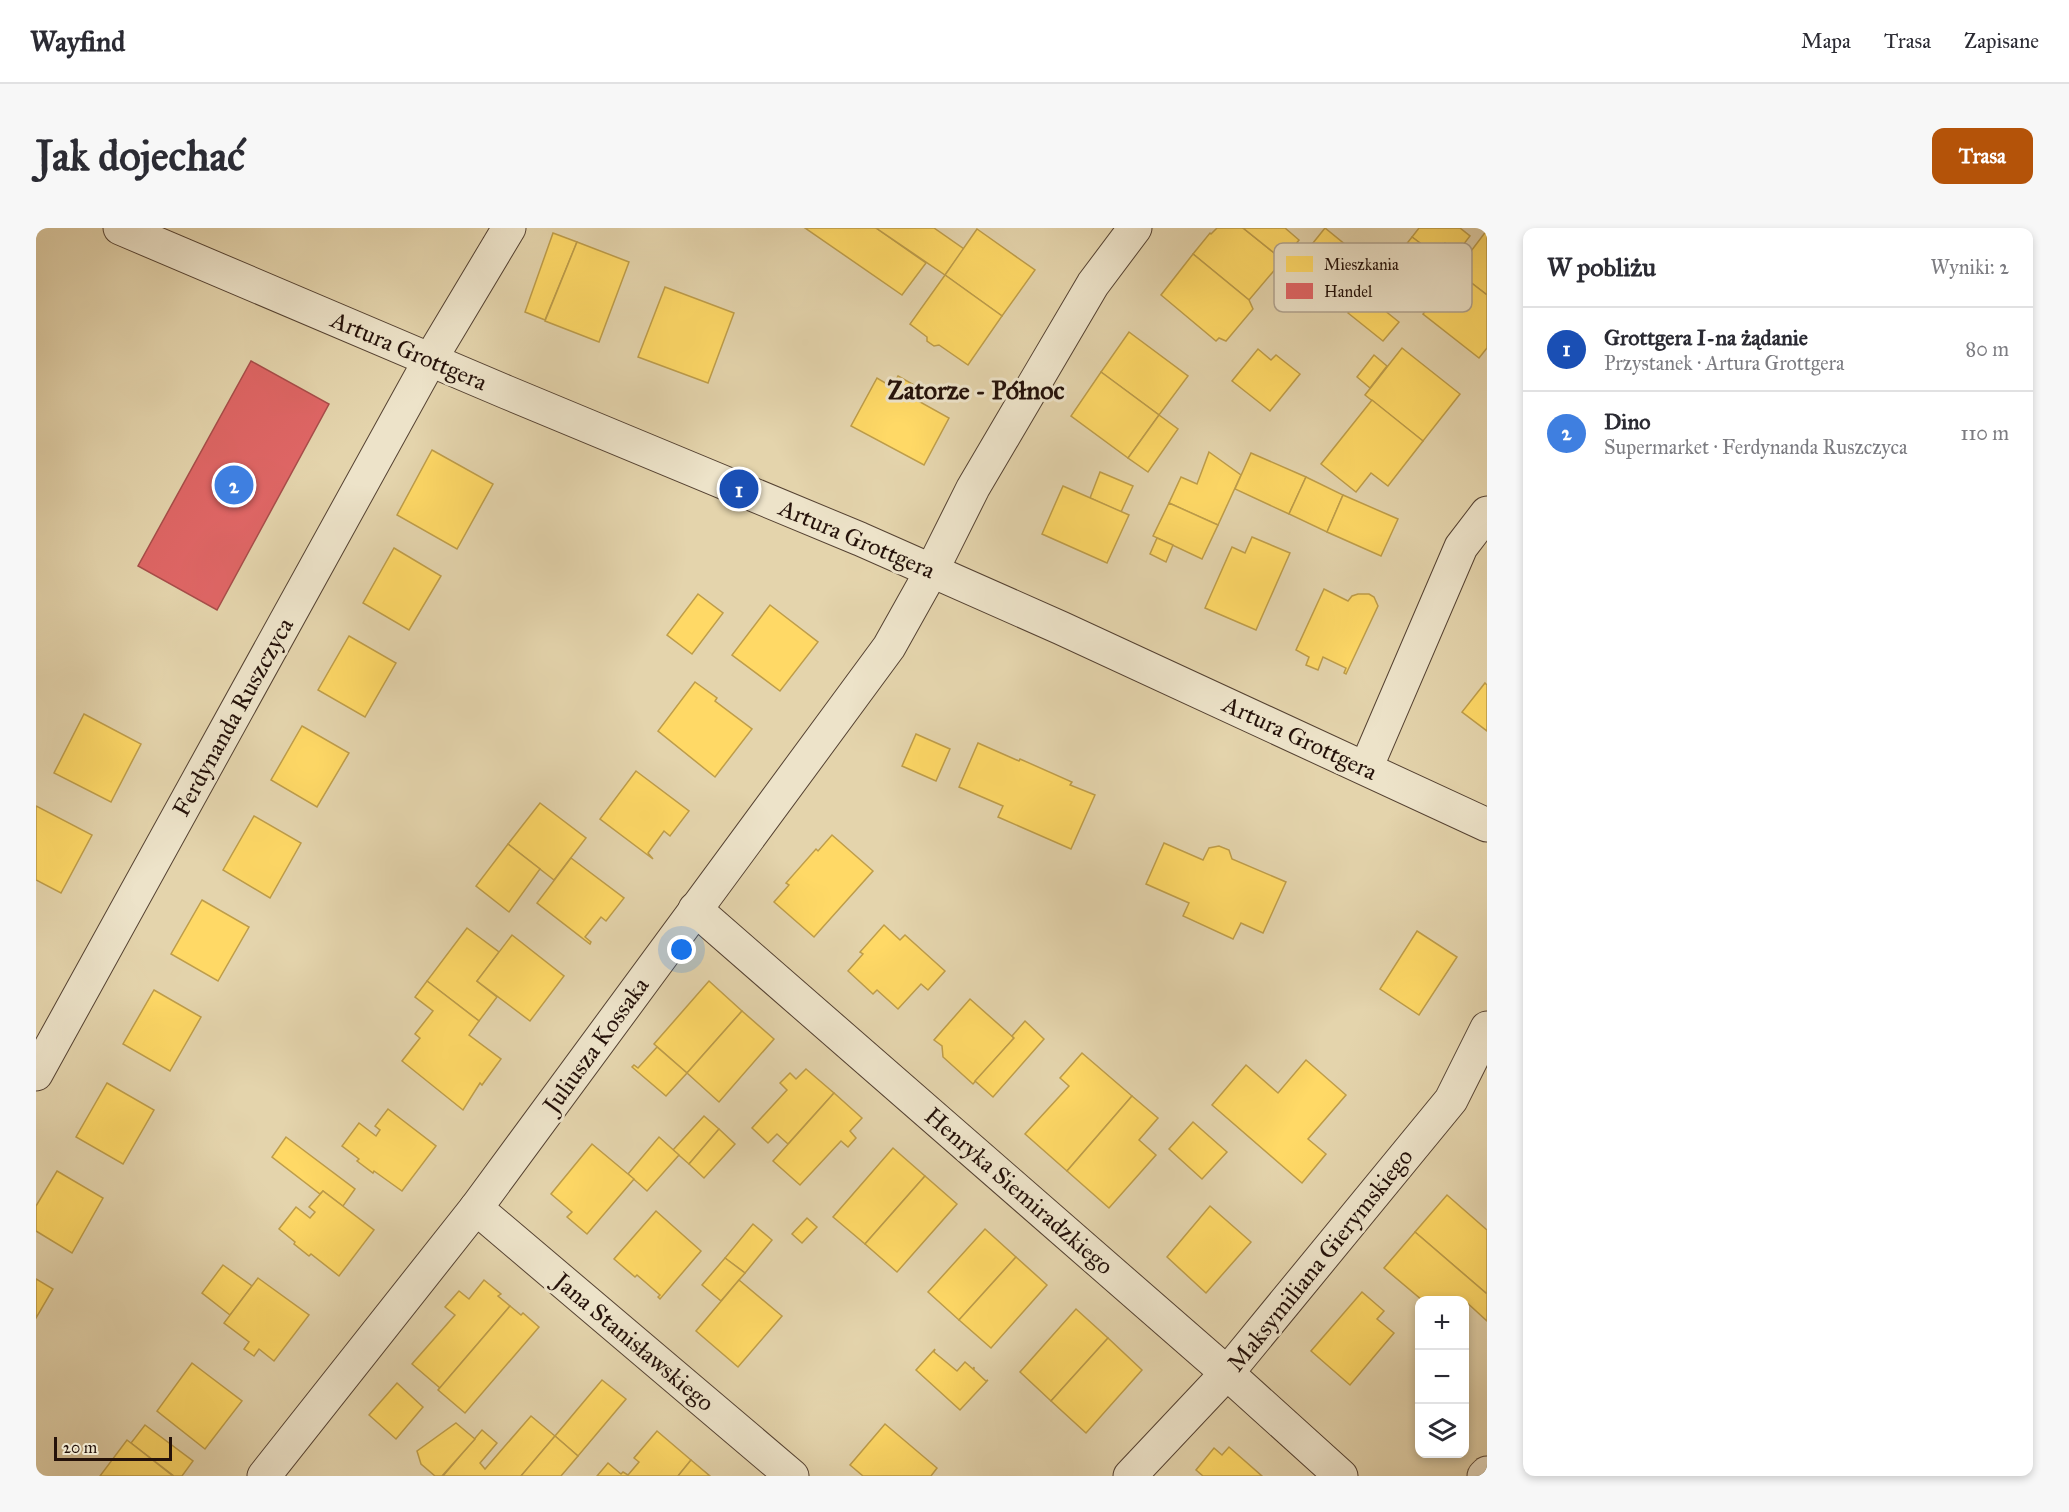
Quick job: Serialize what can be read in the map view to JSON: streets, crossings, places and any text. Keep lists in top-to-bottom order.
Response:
{
  "streets": {
    "street": [
      "Artura Grottgera",
      "Ferdynanda Ruszczyca",
      "Juliusza Kossaka",
      "Henryka Siemiradzkiego",
      "Maksymiliana Gierymskiego",
      "Jana Stanisławskiego"
    ]
  },
  "crossings": [
    ["Artura Grottgera", "Ferdynanda Ruszczyca"],
    ["Artura Grottgera", "Juliusza Kossaka"],
    ["Juliusza Kossaka", "Henryka Siemiradzkiego"],
    ["Juliusza Kossaka", "Jana Stanisławskiego"],
    ["Henryka Siemiradzkiego", "Maksymiliana Gierymskiego"]
  ],
  "districts": ["Zatorze - Północ"],
  "legend": ["Mieszkania", "Handel"],
  "scale_bar": "20 m",
  "page": {
    "header": "Wayfind",
    "nav": ["Mapa", "Trasa", "Zapisane"],
    "buttons": "Trasa",
    "title": "Jak dojechać",
    "heading": ["W pobliżu", "Wyniki: 2"],
    "list": [
      {
        "mark": "1",
        "name": "Grottgera I-na żądanie",
        "note": "Przystanek · Artura Grottgera",
        "value": "80 m"
      },
      {
        "mark": "2",
        "name": "Dino",
        "note": "Supermarket · Ferdynanda Ruszczyca",
        "value": "110 m"
      }
    ],
    "pins": ["2", "1"],
    "map_buttons": ["+", "−"],
    "scale": "20 m"
  }
}
